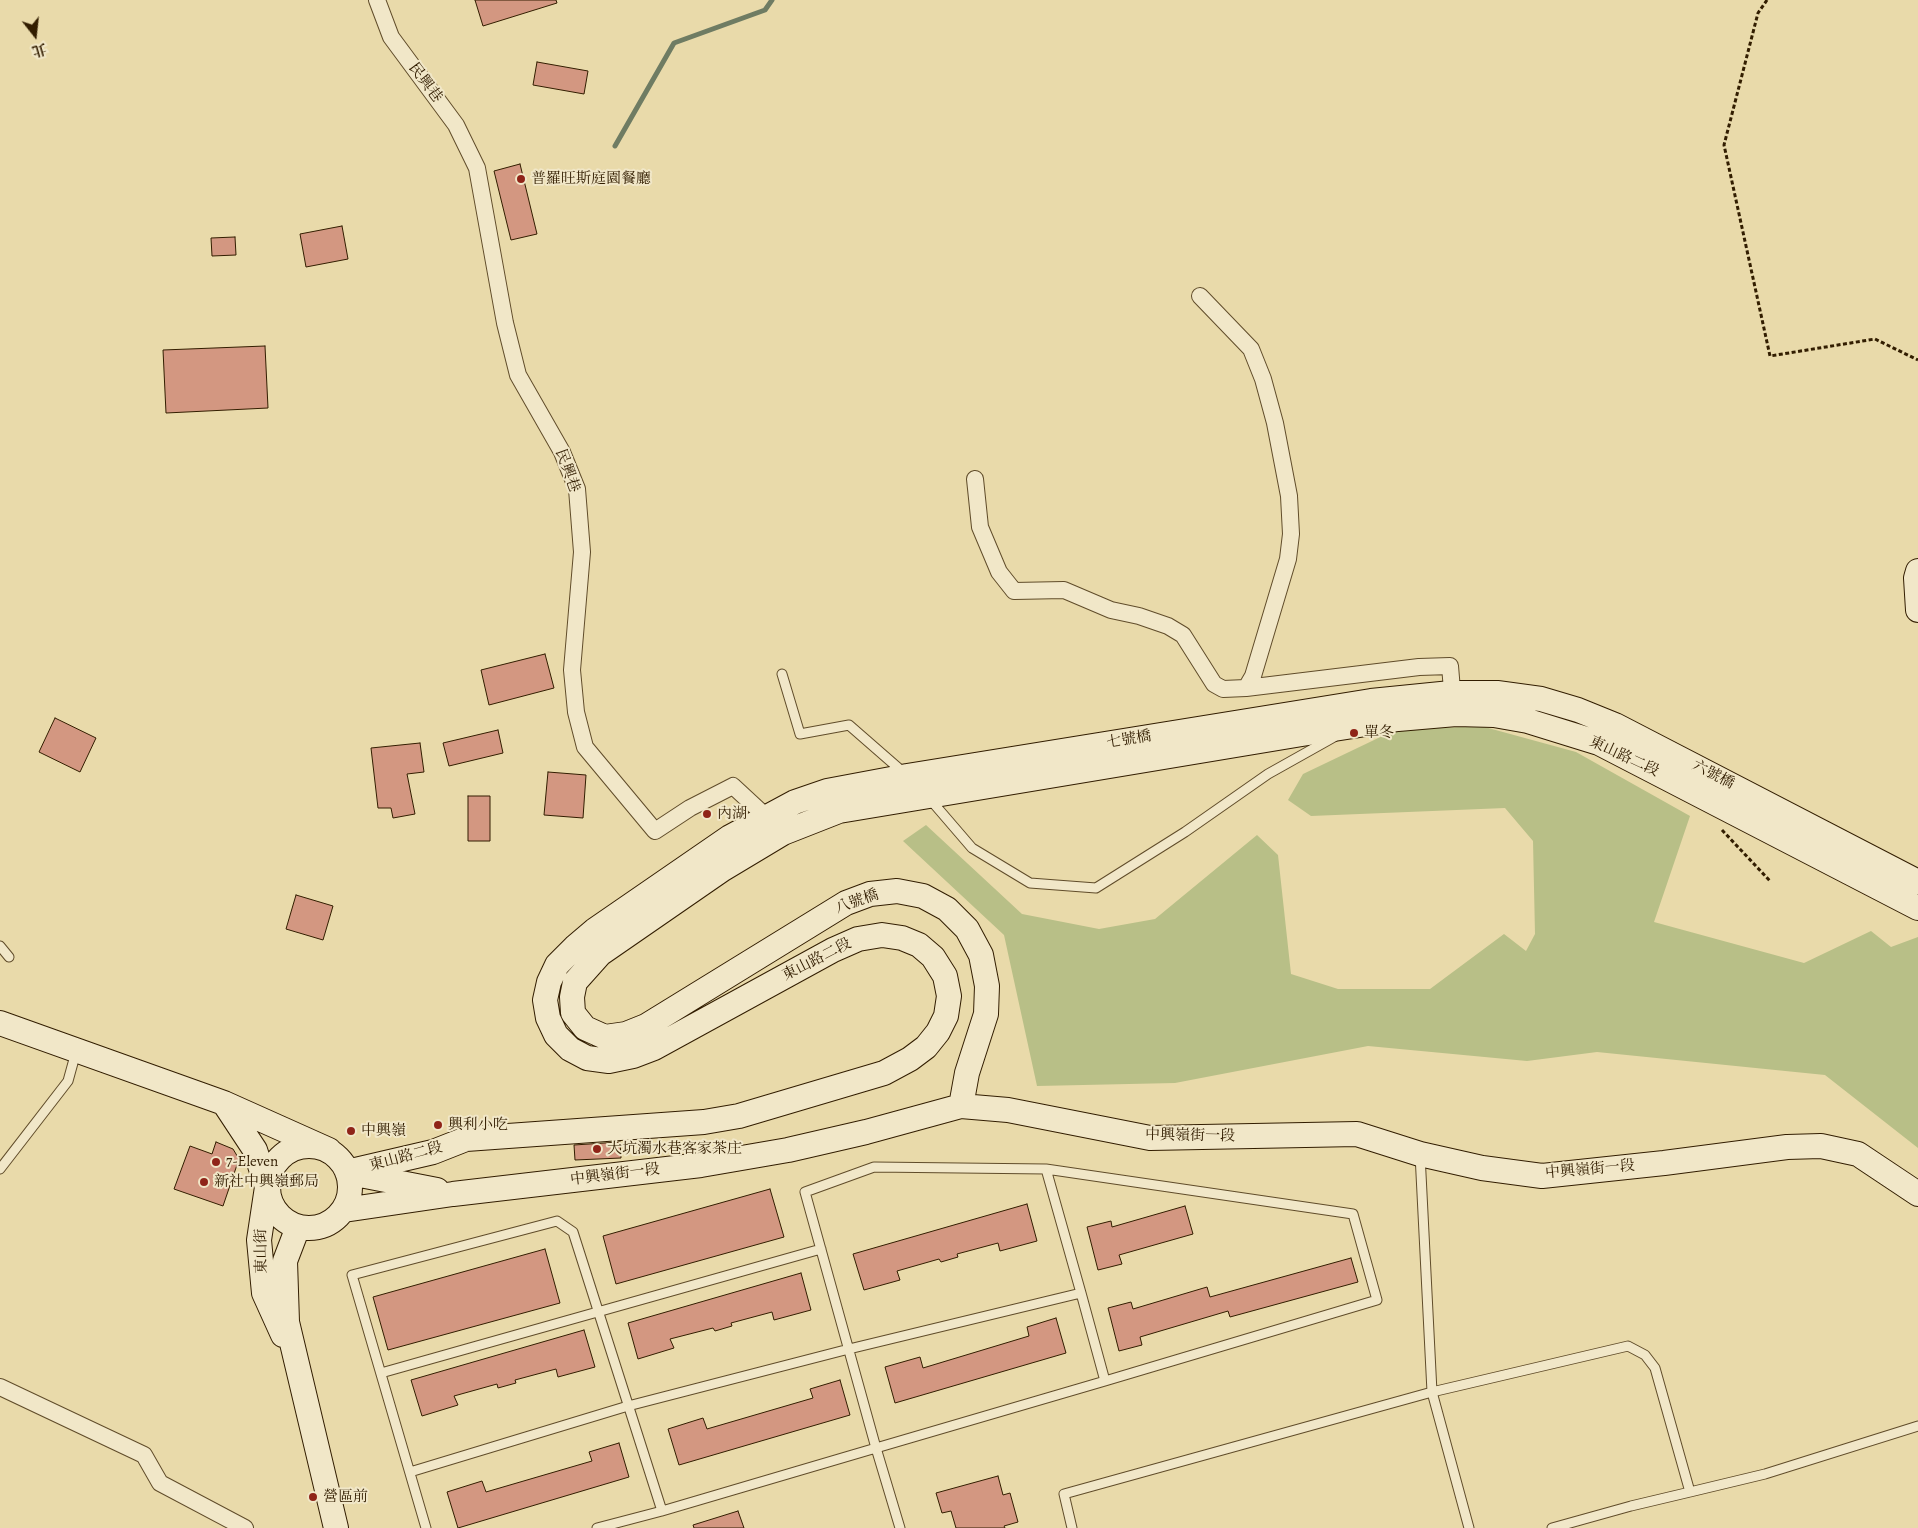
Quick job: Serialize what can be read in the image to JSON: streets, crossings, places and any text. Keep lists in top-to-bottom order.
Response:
{
  "streets": {
    "main road": [
      "七號橋",
      "東山路二段",
      "六號橋",
      "八號橋",
      "中興嶺街一段",
      "東山街"
    ],
    "street": ["民興巷"]
  },
  "crossings": [
    ["民興巷", "東山路二段"],
    ["七號橋", "東山路二段"],
    ["東山路二段", "六號橋"],
    ["東山路二段", "八號橋"],
    ["東山路二段", "中興嶺街一段"],
    ["東山路二段", "東山街"],
    ["八號橋", "中興嶺街一段"],
    ["中興嶺街一段", "東山街"]
  ],
  "places": [
    "普羅旺斯庭園餐廳",
    "單冬",
    "內湖",
    "興利小吃",
    "中興嶺",
    "大坑濁水巷客家茶庄",
    "7-Eleven",
    "新社中興嶺郵局",
    "營區前"
  ],
  "north": "bottom"
}
